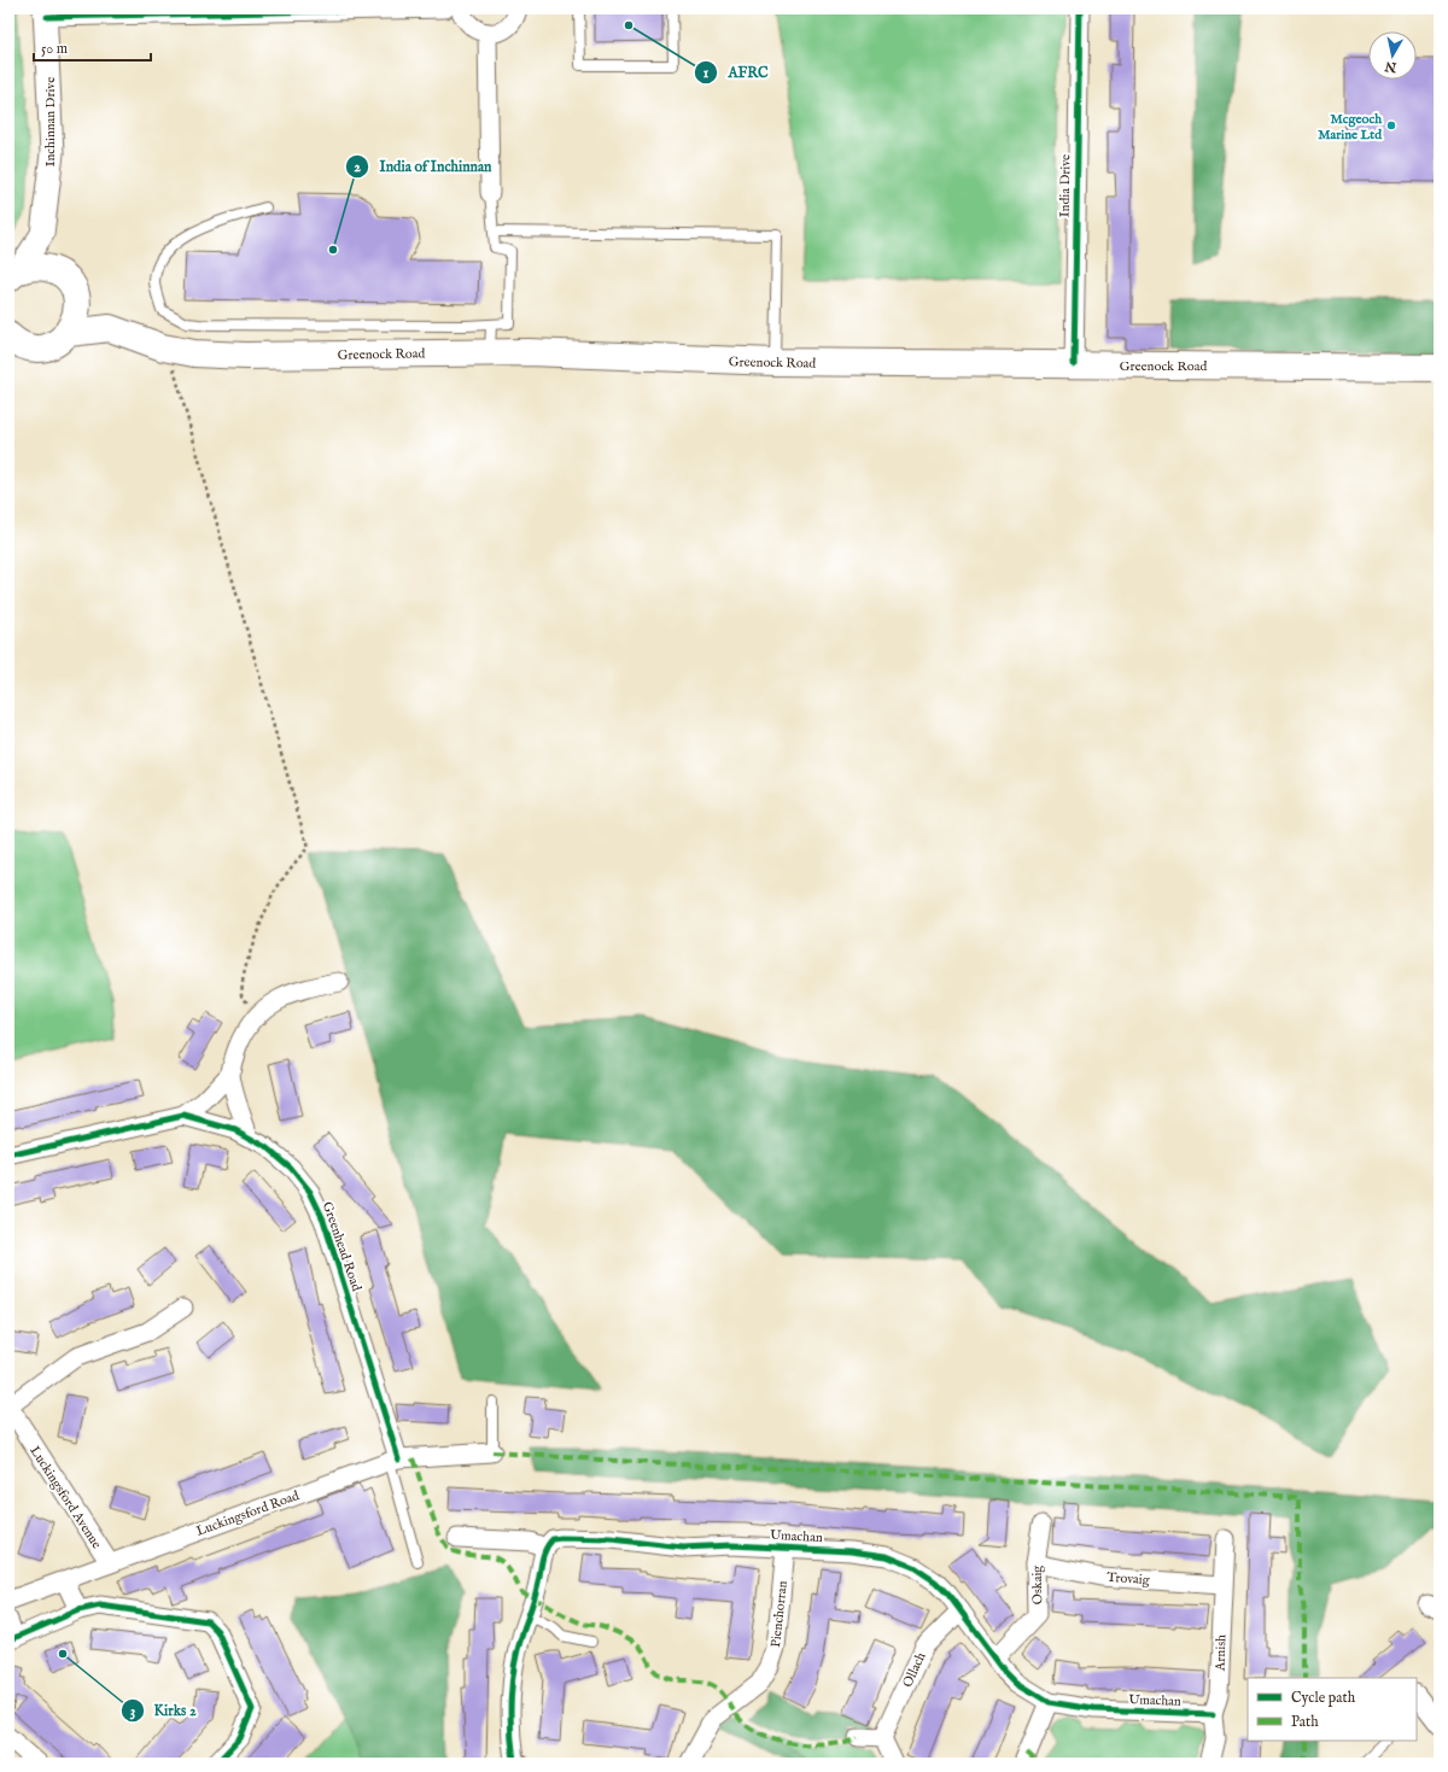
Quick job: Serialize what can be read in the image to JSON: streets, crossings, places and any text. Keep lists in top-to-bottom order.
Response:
{
  "streets": {
    "main road": ["Greenock Road"],
    "street": [
      "Inchinnan Drive",
      "India Drive",
      "Greenhead Road",
      "Luckingsford Avenue",
      "Luckingsford Road",
      "Umachan",
      "Trovaig",
      "Oskaig",
      "Pienchorran",
      "Arnish",
      "Ollach"
    ]
  },
  "crossings": [
    ["India Drive", "Greenock Road"],
    ["Greenhead Road", "Luckingsford Road"],
    ["Luckingsford Avenue", "Luckingsford Road"],
    ["Umachan", "Oskaig"],
    ["Umachan", "Pienchorran"],
    ["Umachan", "Arnish"],
    ["Umachan", "Ollach"],
    ["Trovaig", "Oskaig"],
    ["Trovaig", "Arnish"]
  ],
  "places": [
    "AFRC",
    "Mcgeoch Marine Ltd",
    "India of Inchinnan",
    "Kirks 2"
  ],
  "legend": ["Cycle path", "Path"],
  "scale_bar": "50 m",
  "north": "bottom"
}
